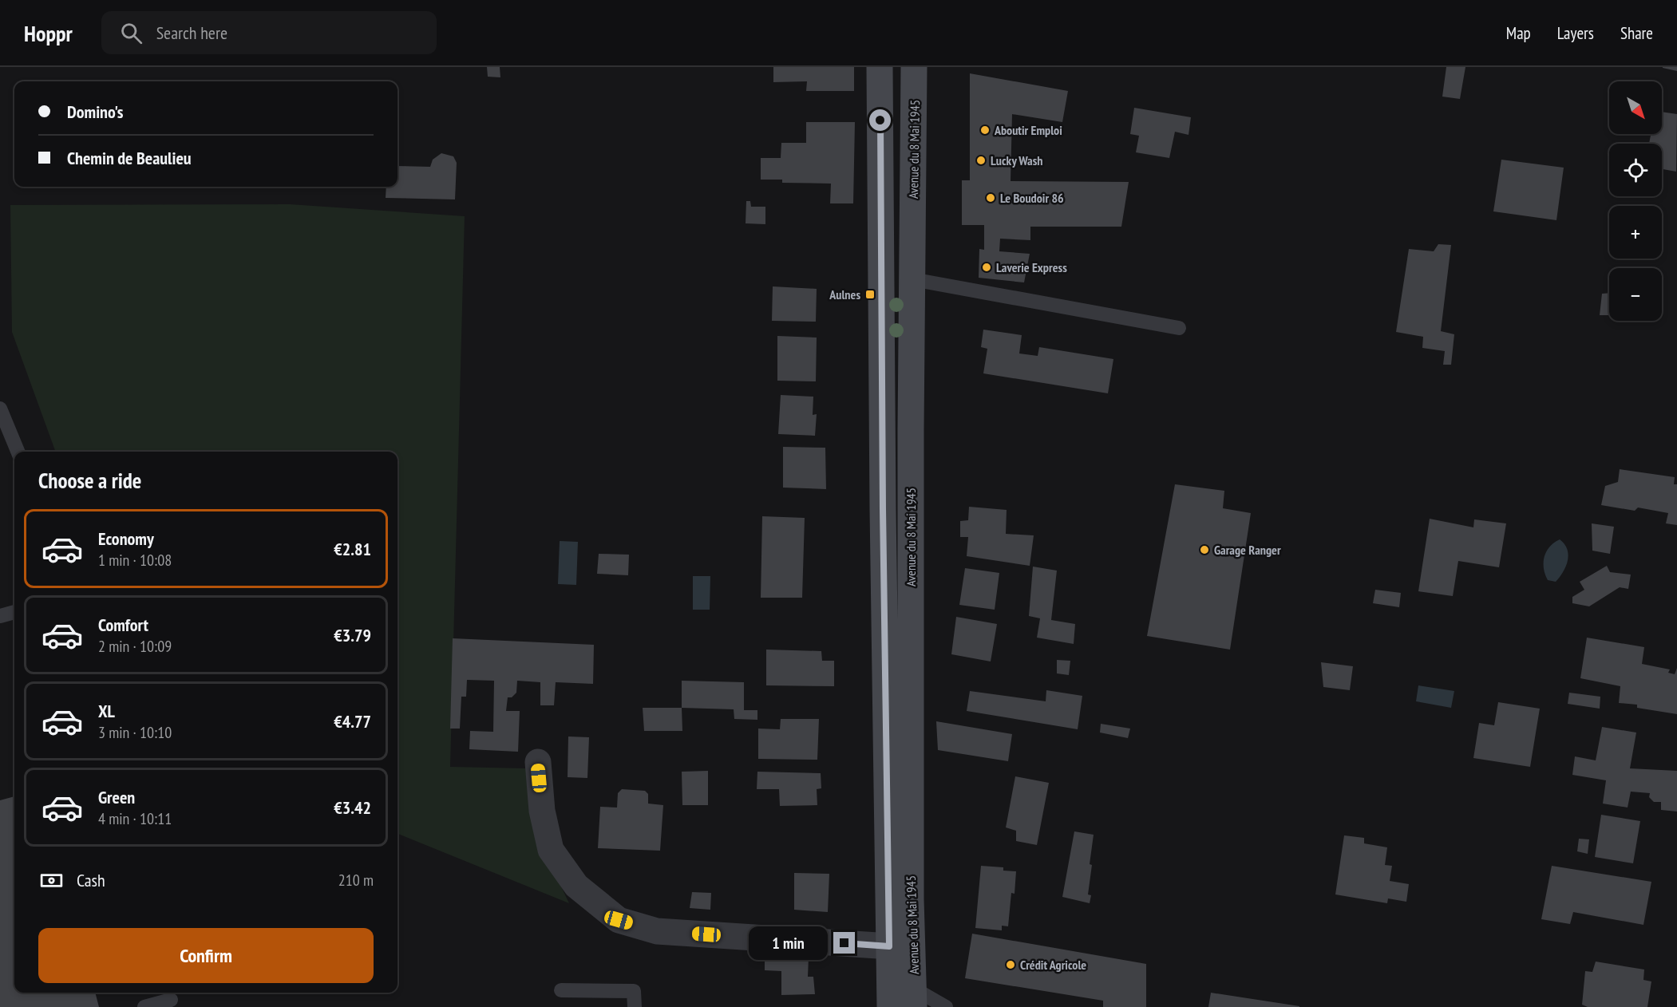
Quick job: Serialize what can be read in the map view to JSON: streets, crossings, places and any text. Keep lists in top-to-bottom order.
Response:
{
  "streets": {
    "main road": ["Avenue du 8 Mai 1945"]
  },
  "places": {
    "other": [
      "Aboutir Emploi",
      "Lucky Wash",
      "Le Boudoir 86",
      "Laverie Express",
      "Garage Ranger",
      "Crédit Agricole"
    ],
    "transit": ["Aulnes"]
  },
  "north": "bottom right",
  "page": {
    "header": "Hoppr",
    "search": "Search here",
    "nav": ["Map", "Layers", "Share"],
    "map_buttons": ["+", "−"],
    "banner": ["Domino's", "Chemin de Beaulieu"],
    "heading": "Choose a ride",
    "list": [
      {
        "name": "Economy",
        "note": "1 min · 10:08",
        "value": "€2.81"
      },
      {
        "name": "Comfort",
        "note": "2 min · 10:09",
        "value": "€3.79"
      },
      {
        "name": "XL",
        "note": "3 min · 10:10",
        "value": "€4.77"
      },
      {
        "name": "Green",
        "note": "4 min · 10:11",
        "value": "€3.42"
      }
    ],
    "pay": ["Cash", "210 m"],
    "buttons": "Confirm",
    "bubble": "1 min"
  }
}
